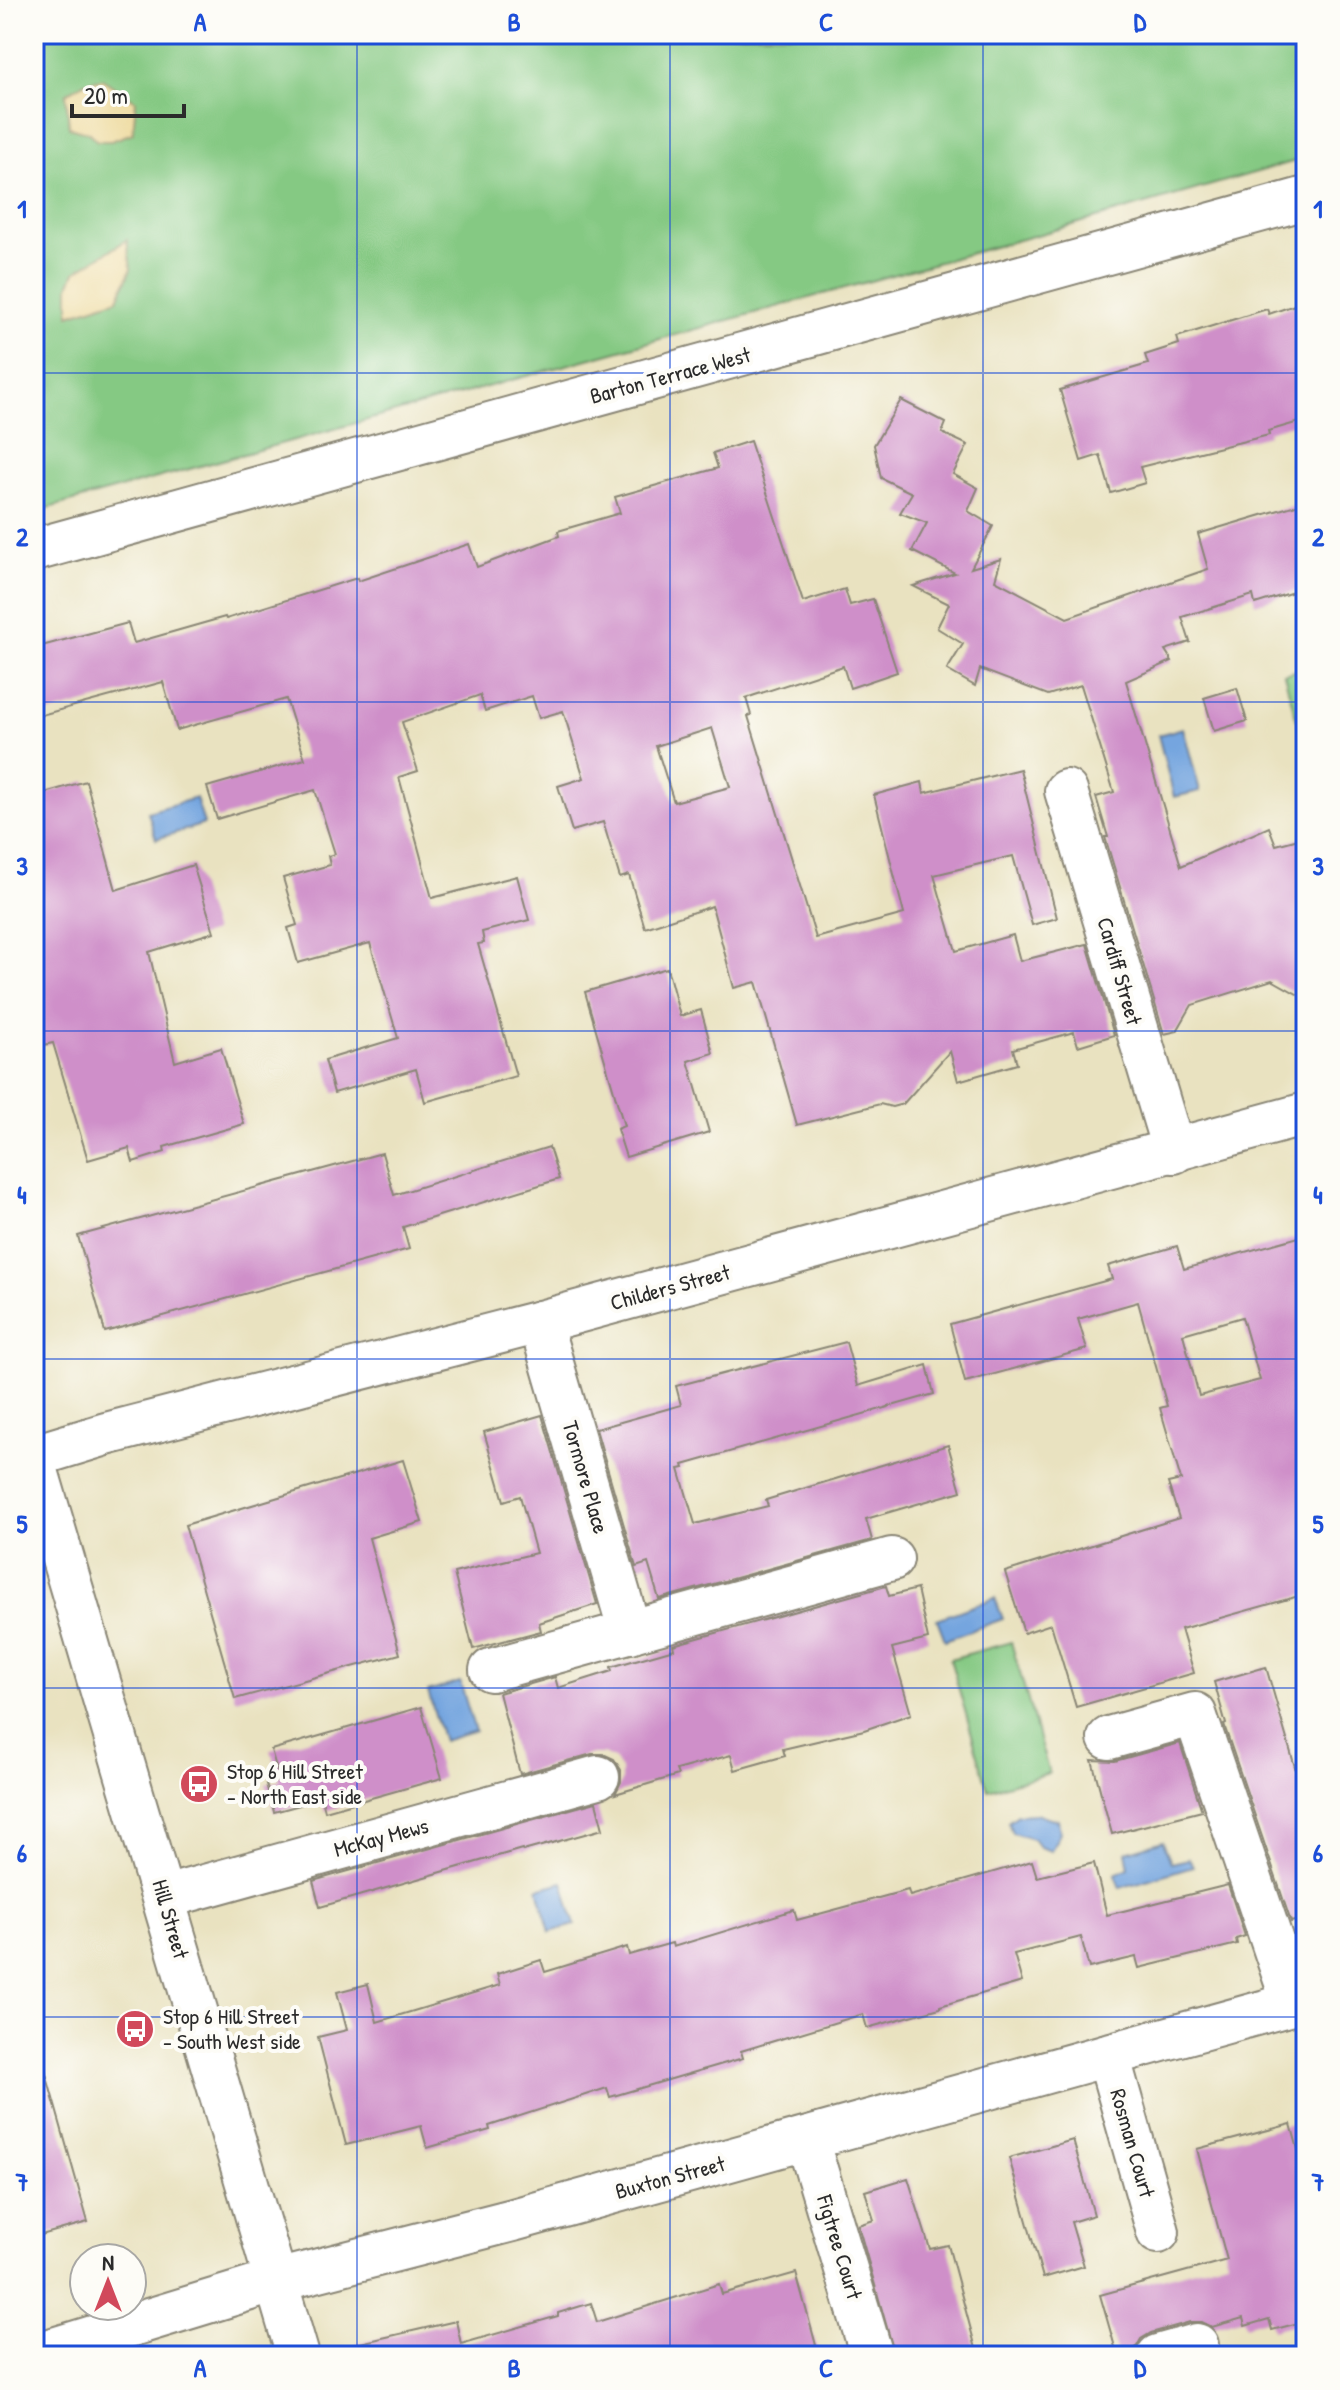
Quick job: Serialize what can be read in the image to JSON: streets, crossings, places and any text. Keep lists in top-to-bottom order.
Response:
{
  "streets": {
    "street": [
      "Barton Terrace West",
      "Cardiff Street",
      "Childers Street",
      "Tormore Place",
      "McKay Mews",
      "Hill Street",
      "Rosman Court",
      "Buxton Street",
      "Figtree Court"
    ]
  },
  "crossings": [
    ["Cardiff Street", "Childers Street"],
    ["Childers Street", "Tormore Place"],
    ["Childers Street", "Hill Street"],
    ["McKay Mews", "Hill Street"],
    ["Hill Street", "Buxton Street"],
    ["Rosman Court", "Buxton Street"],
    ["Buxton Street", "Figtree Court"]
  ],
  "places": {
    "bus stop": ["Stop 6 Hill Street - North East side", "Stop 6 Hill Street - South West side"]
  },
  "scale_bar": "20 m",
  "north": "top",
  "grid": {
    "columns": [
      "A",
      "B",
      "C",
      "D"
    ],
    "rows": [
      "1",
      "2",
      "3",
      "4",
      "5",
      "6",
      "7"
    ]
  }
}
